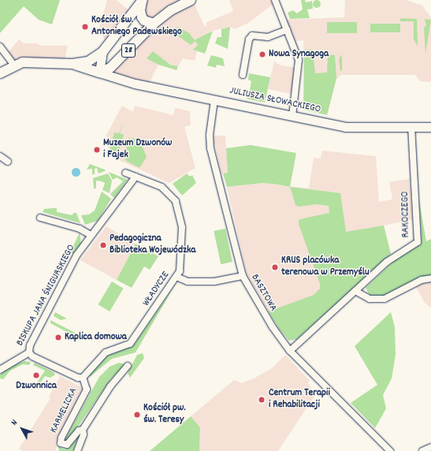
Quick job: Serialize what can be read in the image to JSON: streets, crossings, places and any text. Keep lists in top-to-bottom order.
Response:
{
  "streets": {
    "main road": ["28"],
    "street": [
      "JULIUSZA SŁOWACKIEGO",
      "RAKOCZEGO",
      "WŁADYCZE",
      "BASZTOWA",
      "BISKUPA JANA ŚNIGURSKIEGO",
      "KARMELICKA"
    ]
  },
  "crossings": [
    ["28", "JULIUSZA SŁOWACKIEGO"],
    ["JULIUSZA SŁOWACKIEGO", "RAKOCZEGO"],
    ["JULIUSZA SŁOWACKIEGO", "BASZTOWA"],
    ["RAKOCZEGO", "BASZTOWA"],
    ["WŁADYCZE", "BISKUPA JANA ŚNIGURSKIEGO"],
    ["WŁADYCZE", "KARMELICKA"]
  ],
  "places": [
    "Kościół św. Antoniego Padewskiego",
    "Nowa Synagoga",
    "Muzeum Dzwonów i Fajek",
    "Pedagogiczna Biblioteka Wojewódzka",
    "KRUS placówka terenowa w Przemyślu",
    "Kaplica domowa",
    "Dzwonnica",
    "Centrum Terapii i Rehabilitacji",
    "Kościół pw. św. Teresy"
  ],
  "north": "top left"
}
